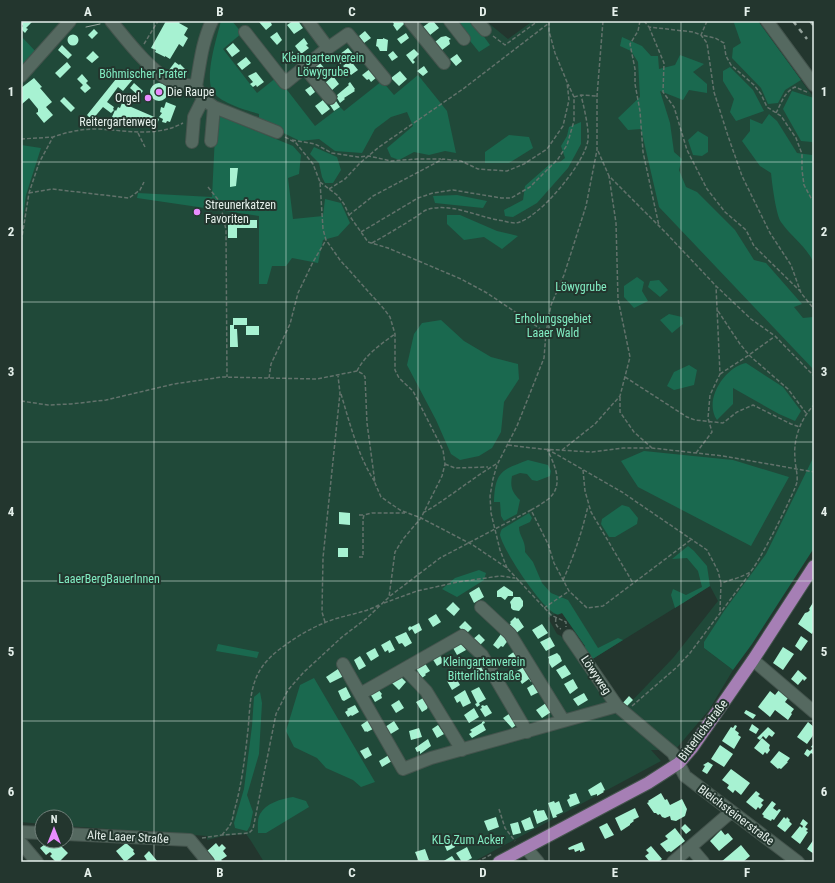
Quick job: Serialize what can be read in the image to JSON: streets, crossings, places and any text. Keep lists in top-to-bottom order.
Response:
{
  "streets": {
    "main road": ["Bitterlichstraße"],
    "street": ["Löwyweg", "Bleichsteinerstraße", "Alte Laaer Straße"],
    "path": ["Reitergartenweg"]
  },
  "crossings": [
    ["Löwyweg", "Bitterlichstraße"],
    ["Löwyweg", "Bleichsteinerstraße"],
    ["Bitterlichstraße", "Bleichsteinerstraße"]
  ],
  "parks": [
    "Kleingartenverein Löwygrube",
    "Böhmischer Prater",
    "Löwygrube",
    "Erholungsgebiet Laaer Wald",
    "LaaerBergBauerInnen",
    "Kleingartenverein Bitterlichstraße",
    "KLG Zum Acker"
  ],
  "places": ["Die Raupe", "Orgel", "Streunerkatzen Favoriten"],
  "north": "top",
  "grid": {
    "columns": [
      "A",
      "B",
      "C",
      "D",
      "E",
      "F"
    ],
    "rows": [
      "1",
      "2",
      "3",
      "4",
      "5",
      "6"
    ]
  }
}
